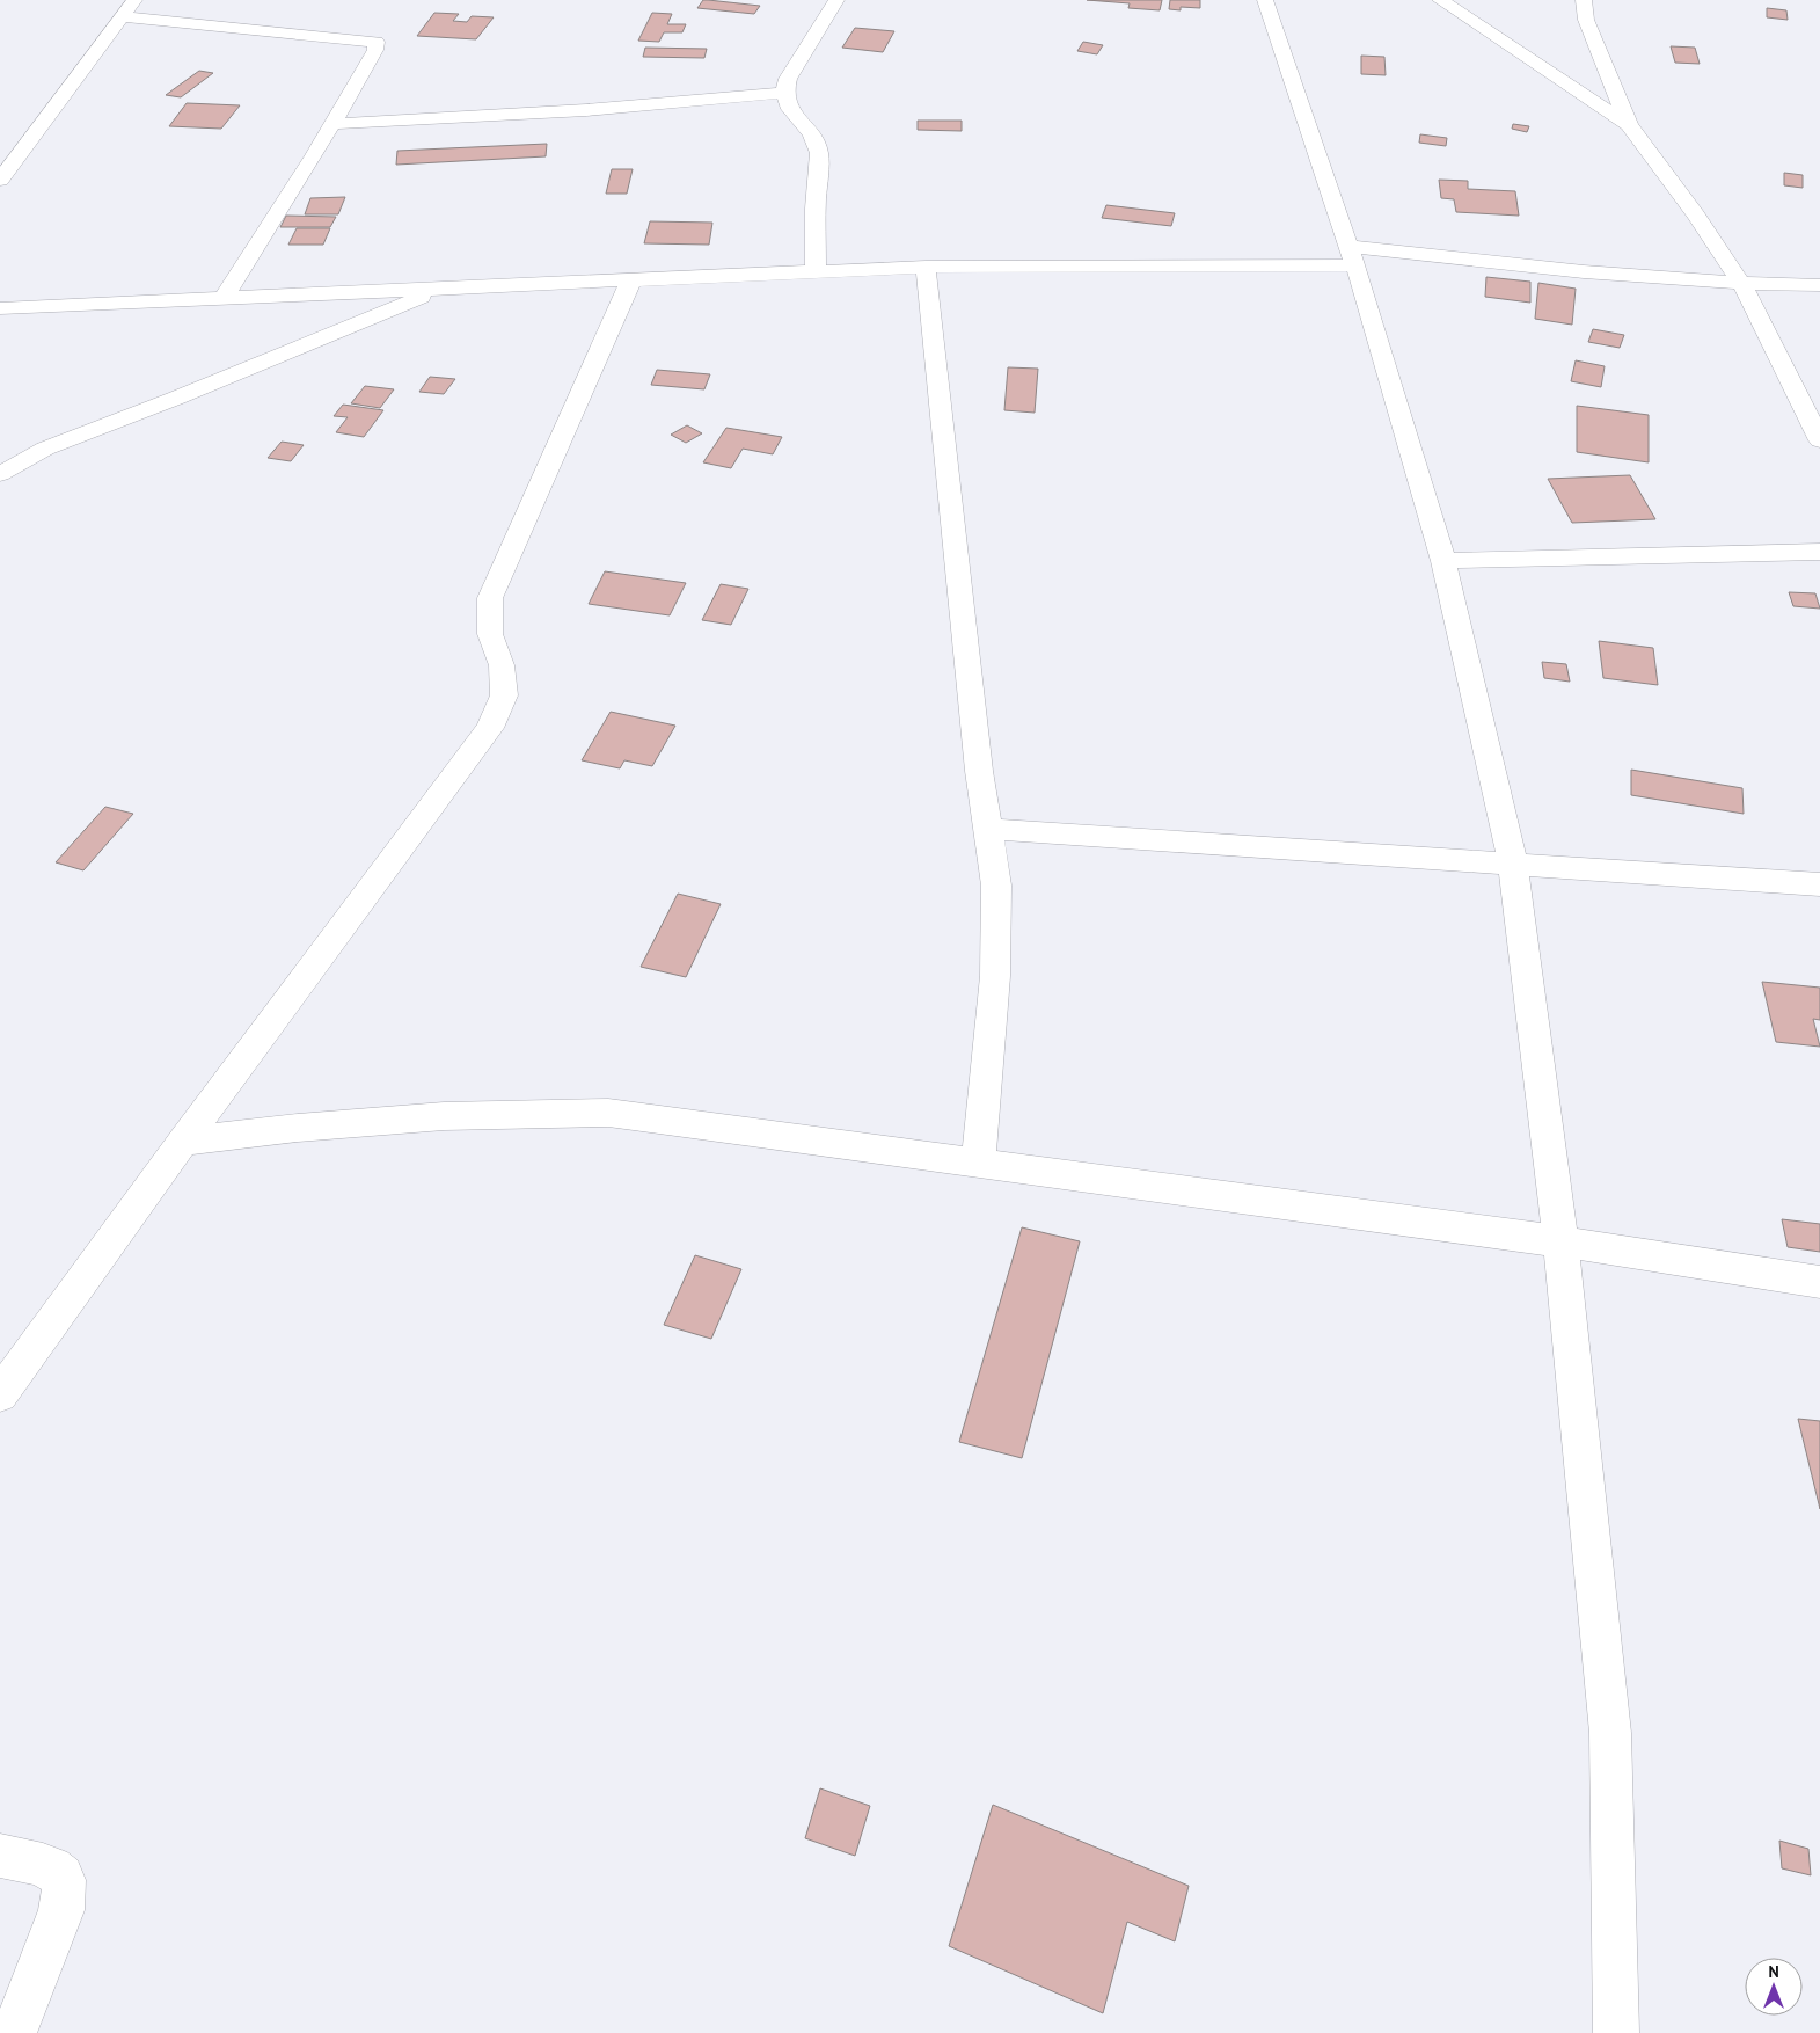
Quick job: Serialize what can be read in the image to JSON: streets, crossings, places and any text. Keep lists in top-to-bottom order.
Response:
{
  "north": "top"
}
